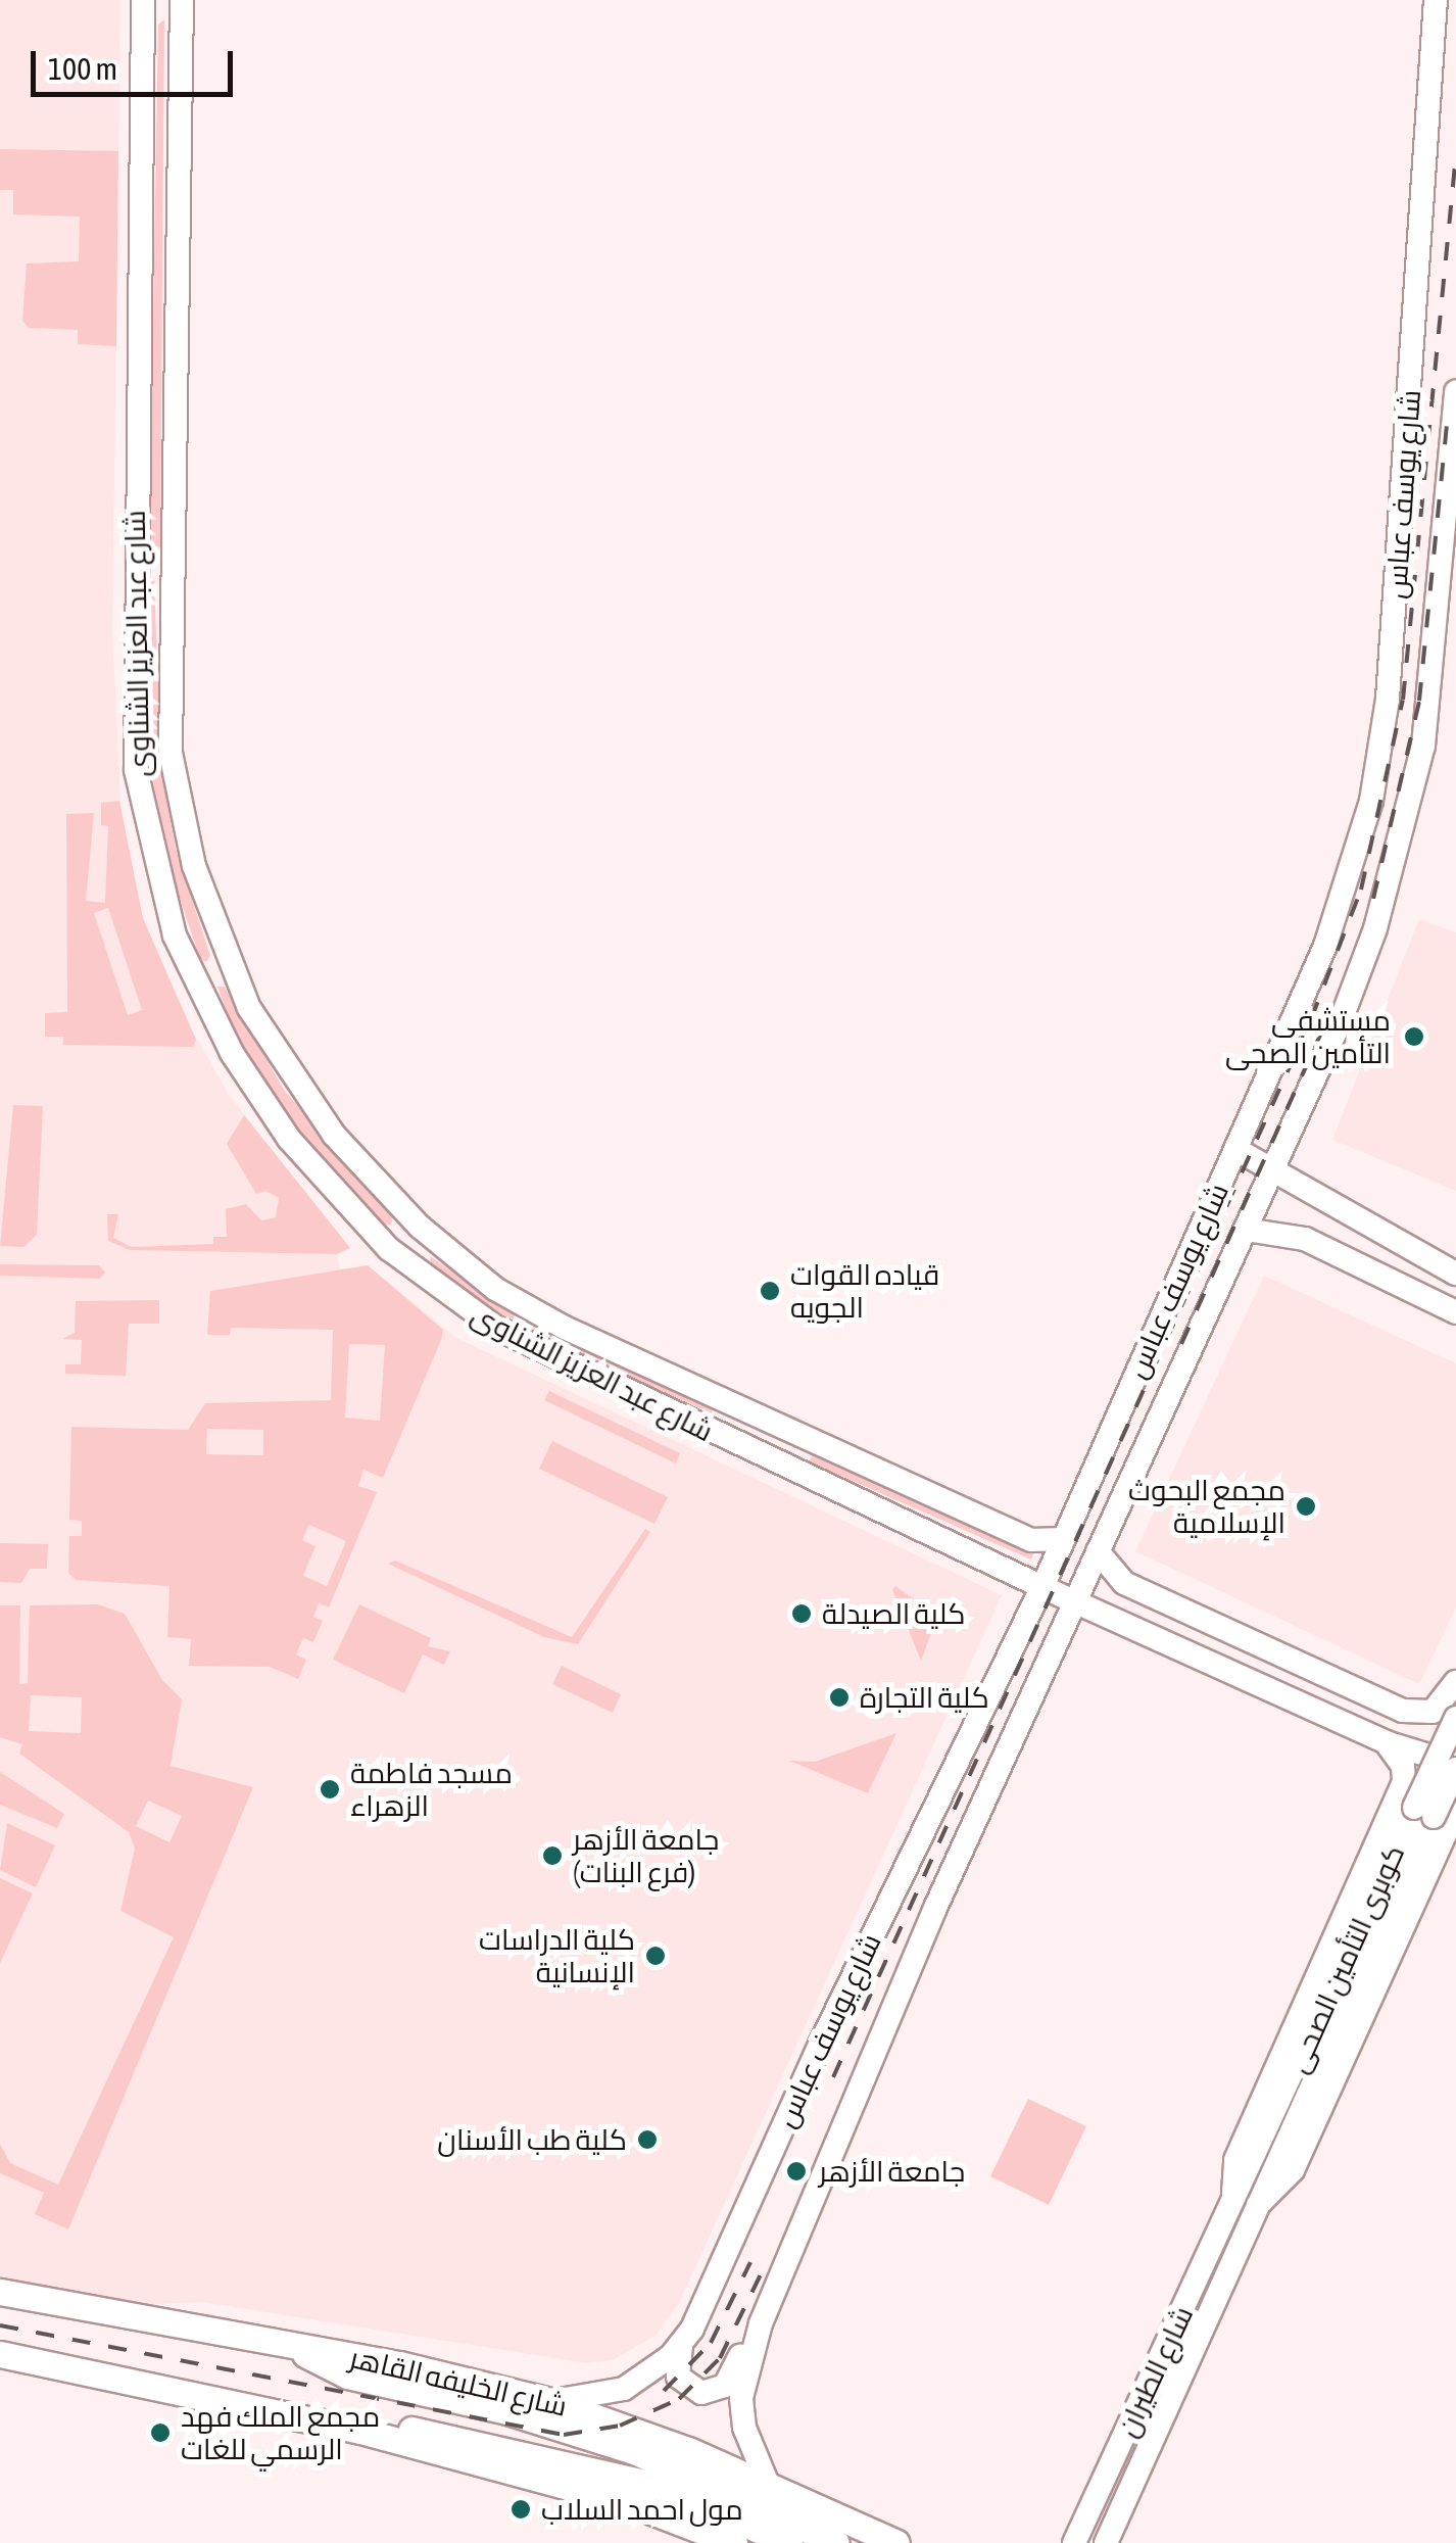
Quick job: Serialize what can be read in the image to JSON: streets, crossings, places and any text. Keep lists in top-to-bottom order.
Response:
{
  "streets": {
    "main road": [
      "شارع يوسف عباس",
      "شارع عبد العزيز الشناوى",
      "كوبرى التأمين الصحى",
      "شارع الطيران",
      "شارع الخليفه القاهر"
    ]
  },
  "crossings": [
    ["شارع يوسف عباس", "شارع عبد العزيز الشناوى"],
    ["شارع يوسف عباس", "شارع الخليفه القاهر"],
    ["شارع عبد العزيز الشناوى", "كوبرى التأمين الصحى"],
    ["كوبرى التأمين الصحى", "شارع الطيران"]
  ],
  "places": [
    "مستشفى التأمين الصحى",
    "قياده القوات الجويه",
    "مجمع البحوث الإسلامية",
    "كلية الصيدلة",
    "كلية التجارة",
    "مسجد فاطمة الزهراء",
    "جامعة الأزهر (فرع البنات)",
    "كلية الدراسات الإنسانية",
    "كلية طب الأسنان",
    "جامعة الأزهر",
    "مجمع الملك فهد الرسمي للغات",
    "مول احمد السلاب"
  ],
  "scale_bar": "100 m"
}
